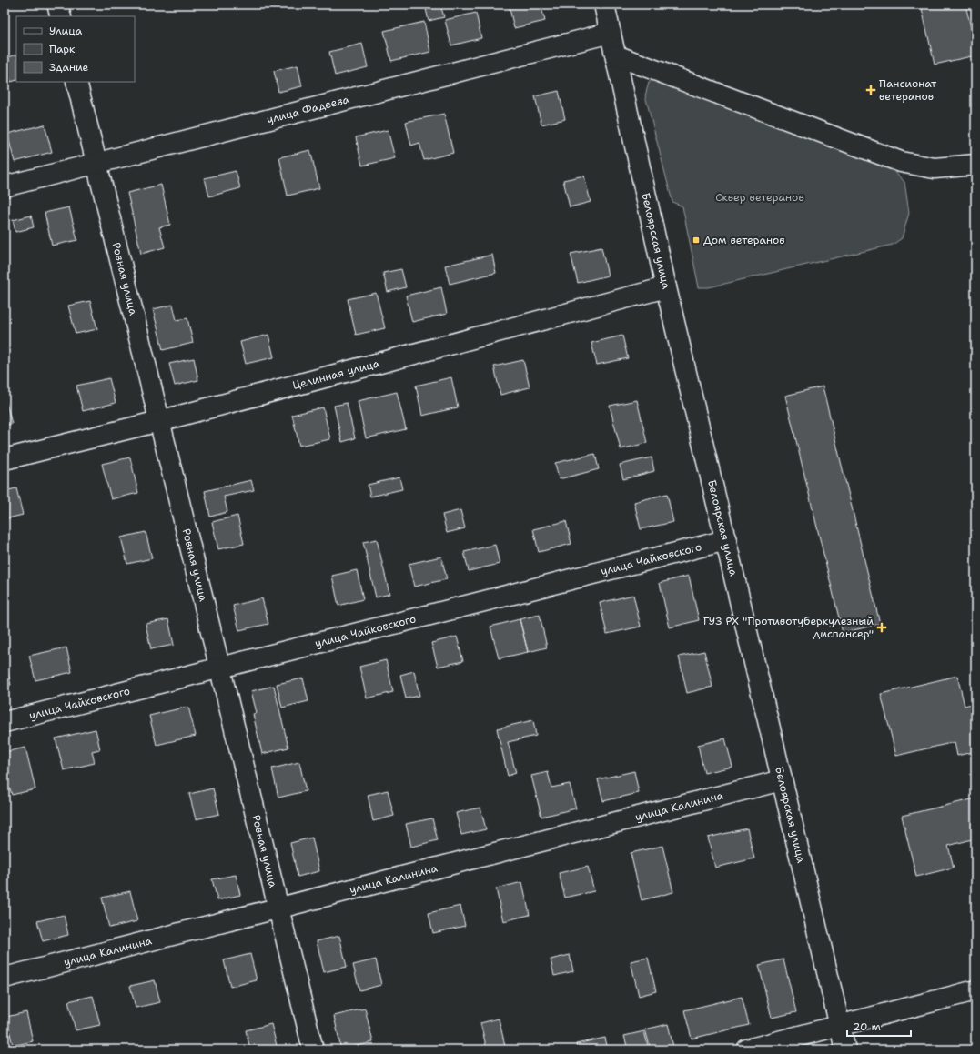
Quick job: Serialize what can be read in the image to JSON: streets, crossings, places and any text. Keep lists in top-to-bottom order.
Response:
{
  "streets": {
    "street": [
      "улица Фадеева",
      "Белоярская улица",
      "Ровная улица",
      "Целинная улица",
      "улица Чайковского",
      "улица Калинина"
    ]
  },
  "crossings": [
    ["улица Фадеева", "Белоярская улица"],
    ["улица Фадеева", "Ровная улица"],
    ["Белоярская улица", "Целинная улица"],
    ["Белоярская улица", "улица Чайковского"],
    ["Белоярская улица", "улица Калинина"],
    ["Ровная улица", "Целинная улица"],
    ["Ровная улица", "улица Чайковского"],
    ["Ровная улица", "улица Калинина"]
  ],
  "parks": ["Сквер ветеранов"],
  "places": {
    "health": ["Пансионат ветеранов", "ГУЗ РХ \"Противотуберкулезный диспансер\""],
    "transit": ["Дом ветеранов"]
  },
  "legend": ["Улица", "Парк", "Здание"],
  "scale_bar": "20 m"
}
